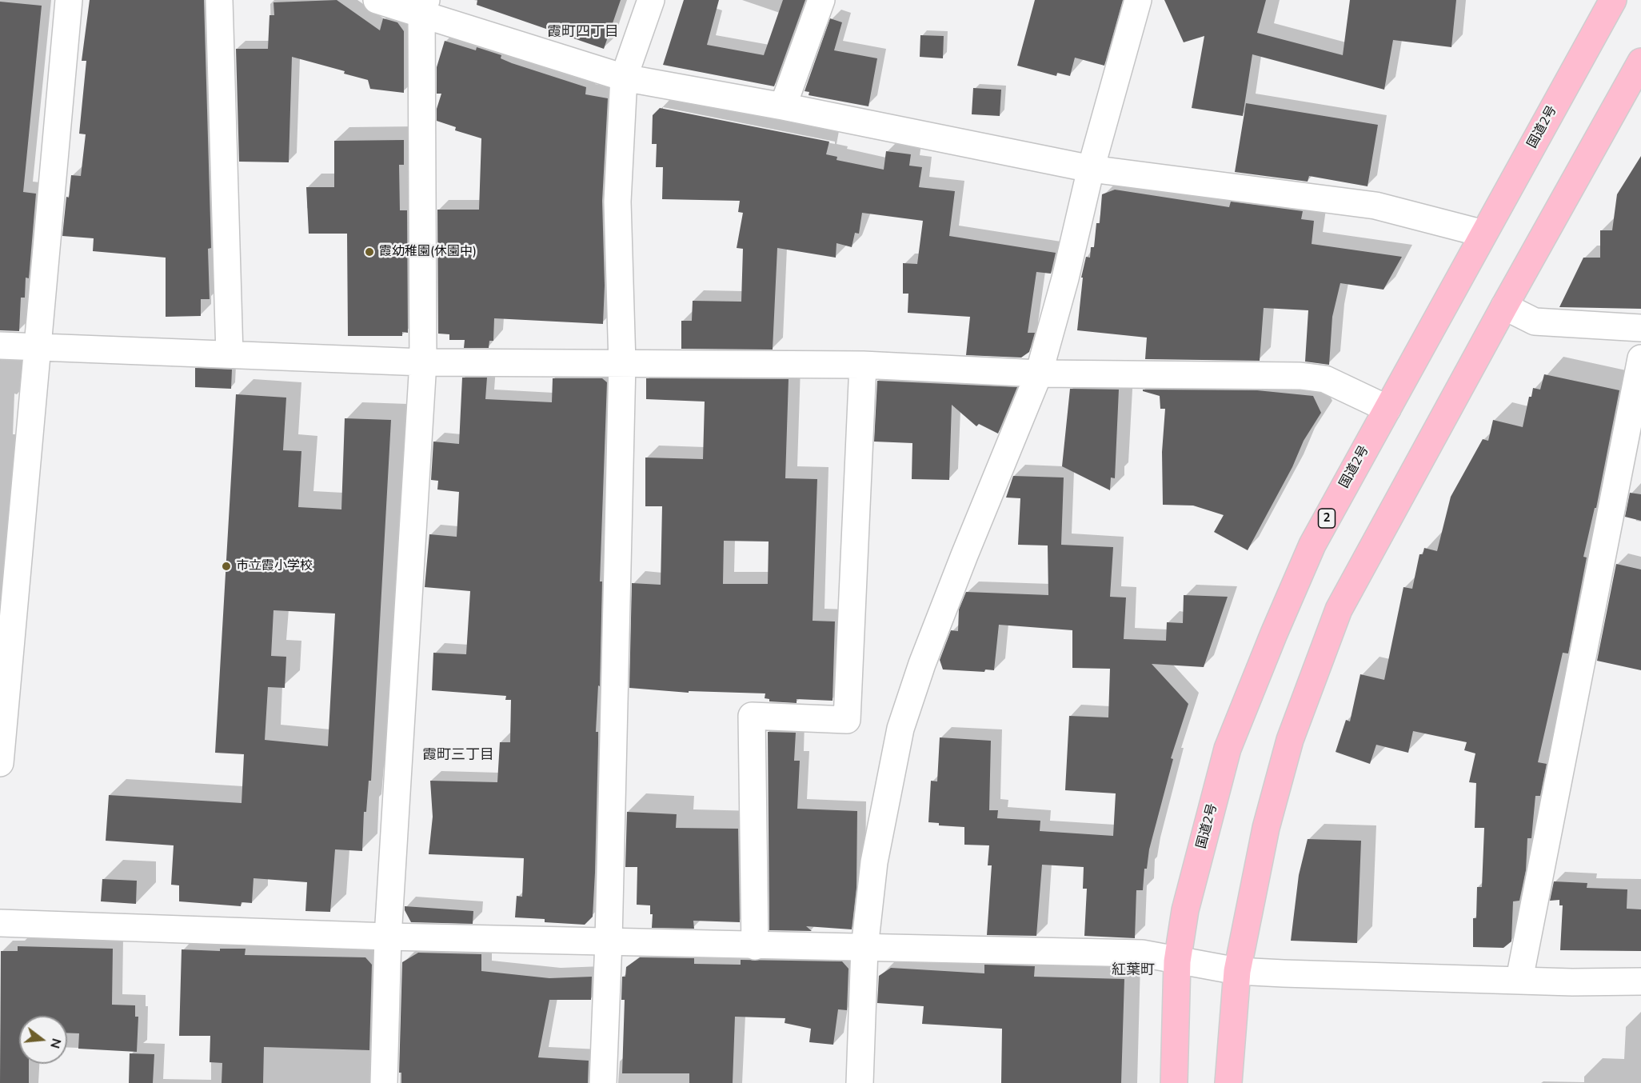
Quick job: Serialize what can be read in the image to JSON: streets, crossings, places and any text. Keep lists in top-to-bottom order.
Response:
{
  "streets": {
    "highway": ["国道2号", "2"]
  },
  "districts": ["霞町四丁目", "霞町三丁目", "紅葉町"],
  "places": ["霞幼稚園(休園中)", "市立霞小学校"],
  "north": "right"
}
